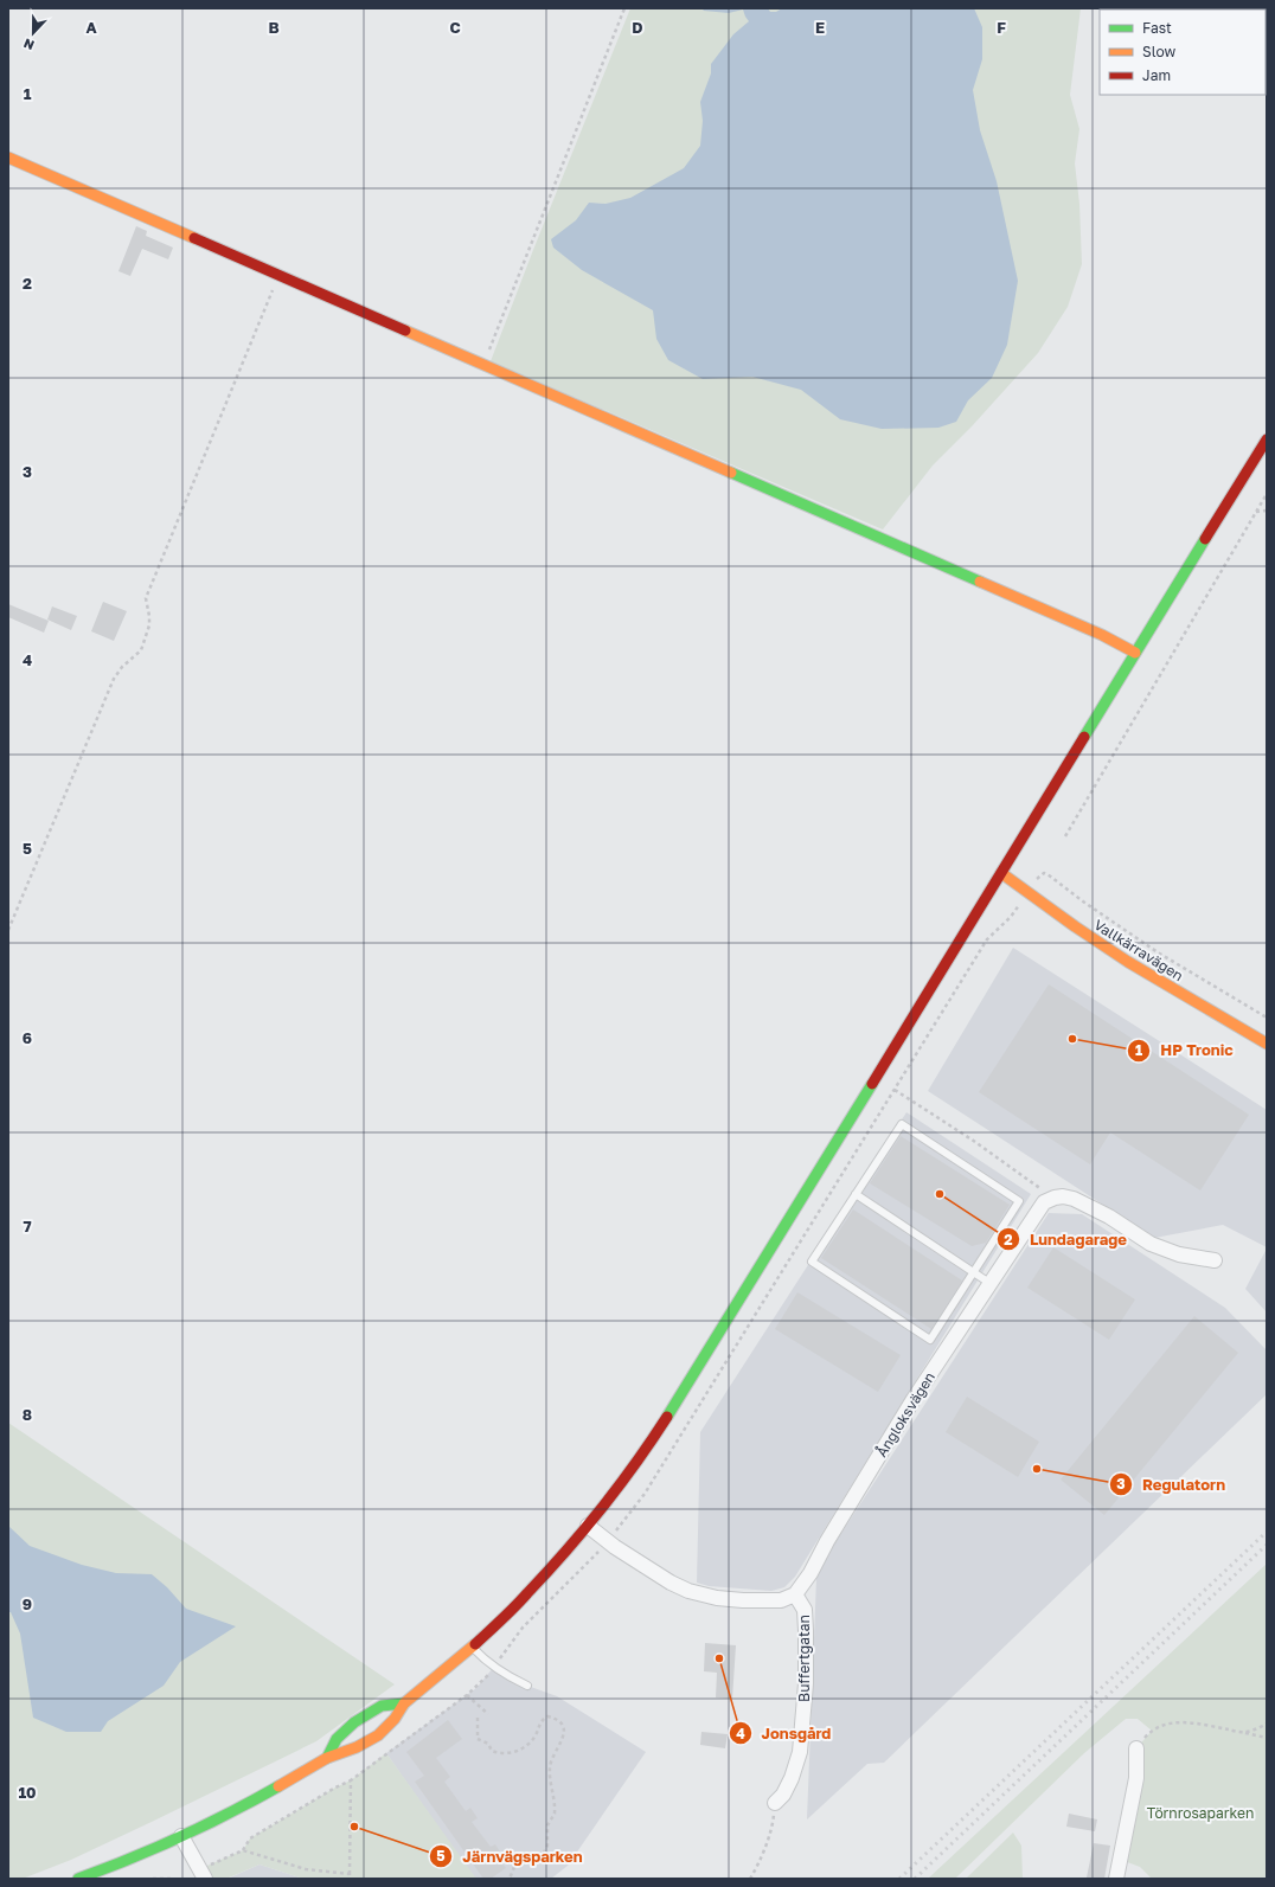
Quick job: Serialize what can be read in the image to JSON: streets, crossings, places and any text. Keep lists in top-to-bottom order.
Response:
{
  "streets": {
    "main road": ["Vallkärravägen"],
    "street": ["Ångloksvägen", "Buffertgatan"]
  },
  "crossings": [
    ["Ångloksvägen", "Buffertgatan"]
  ],
  "parks": ["Törnrosaparken"],
  "places": [
    "HP Tronic",
    "Lundagarage",
    "Regulatorn",
    "Jonsgård",
    "Järnvägsparken"
  ],
  "legend": ["Fast", "Slow", "Jam"],
  "north": "bottom",
  "grid": {
    "columns": [
      "A",
      "B",
      "C",
      "D",
      "E",
      "F"
    ],
    "rows": [
      "1",
      "2",
      "3",
      "4",
      "5",
      "6",
      "7",
      "8",
      "9",
      "10"
    ]
  }
}
